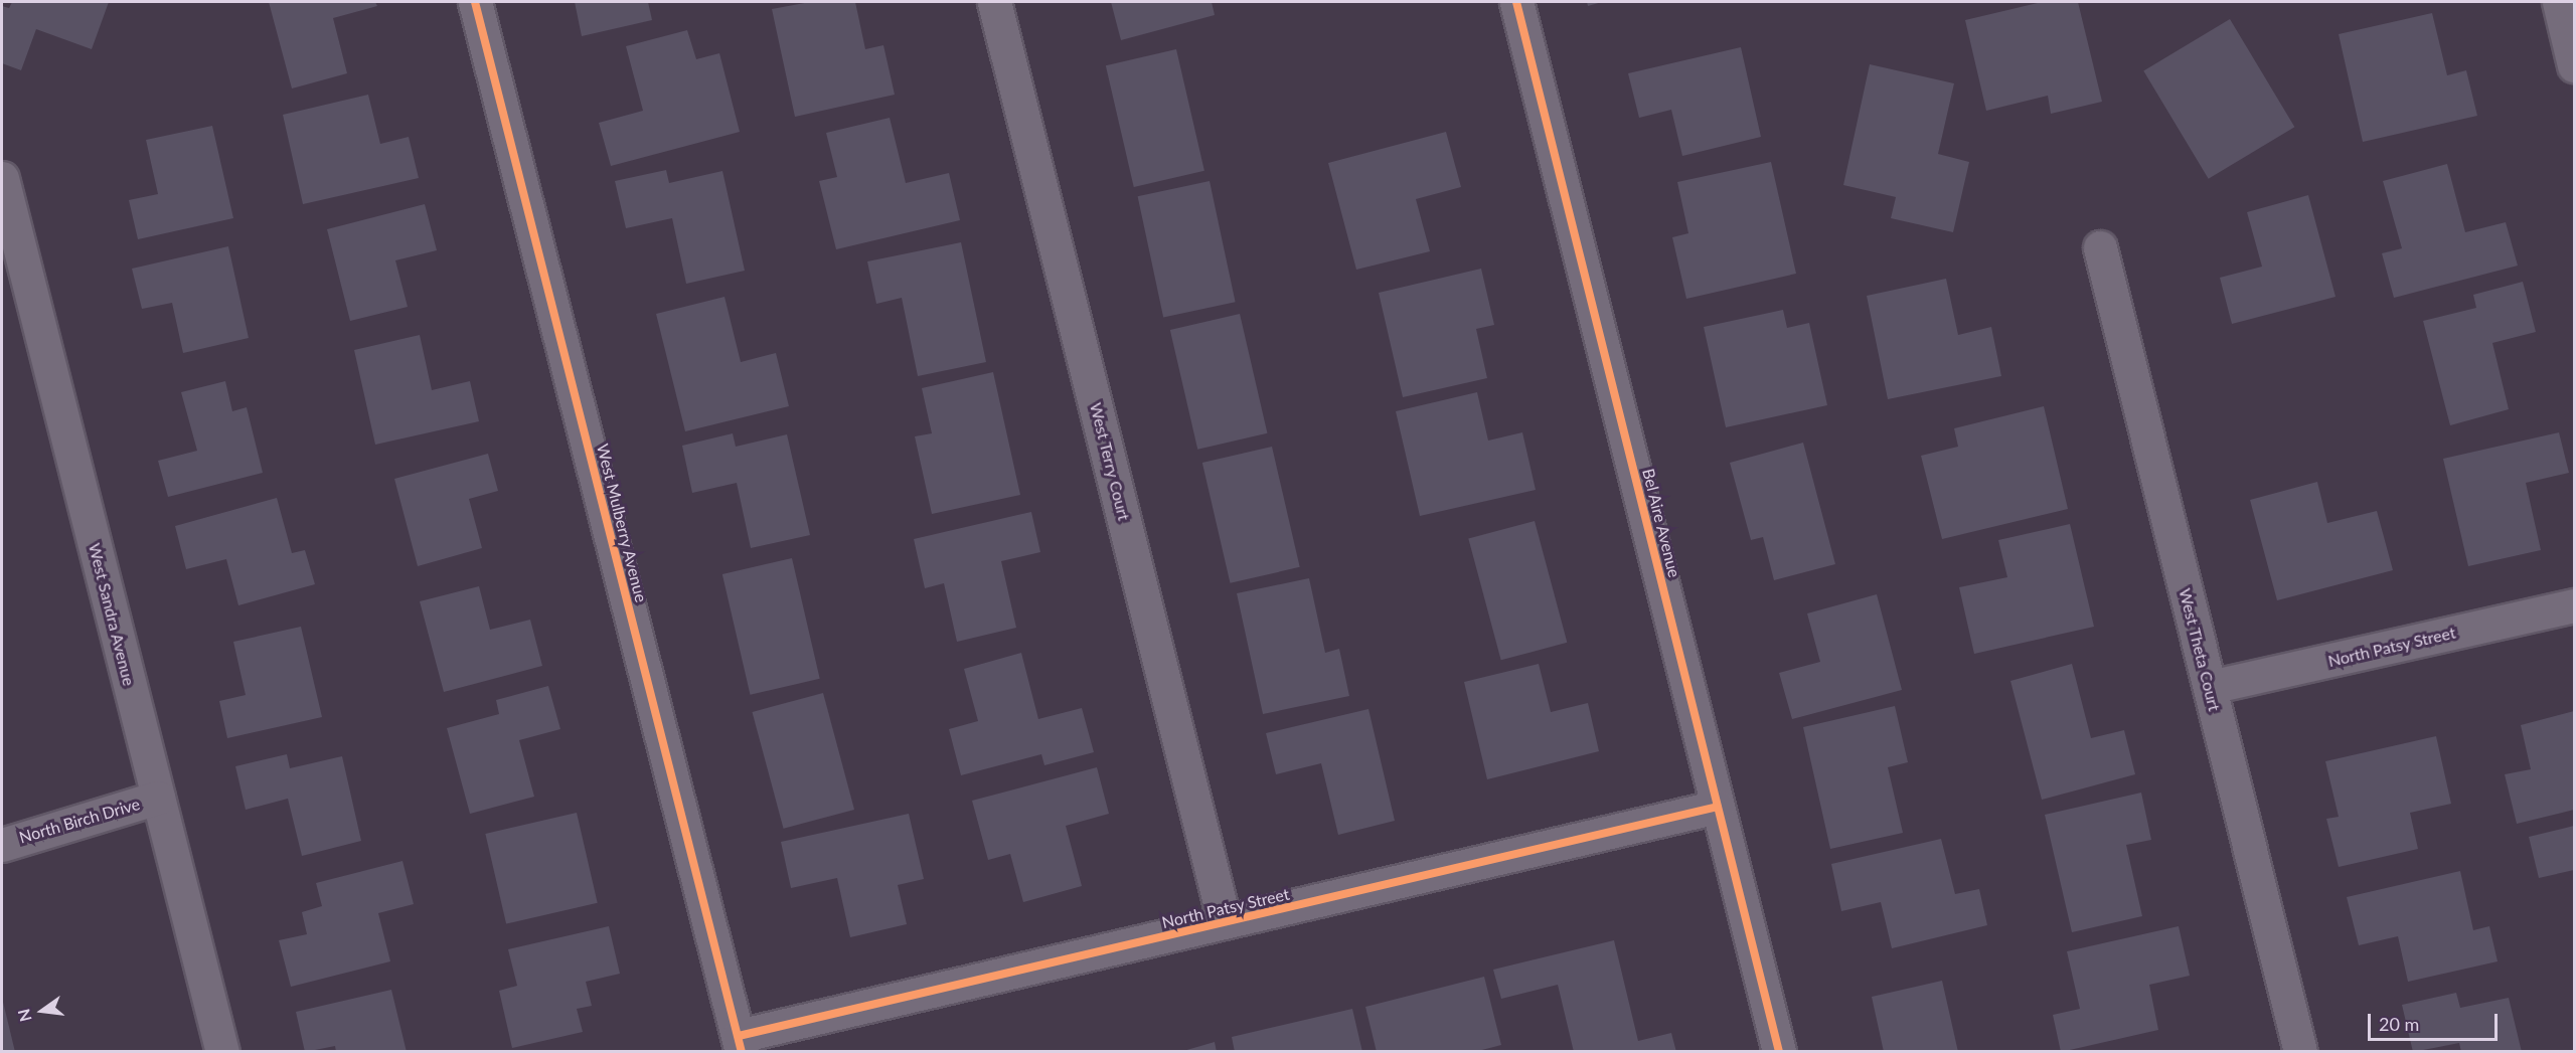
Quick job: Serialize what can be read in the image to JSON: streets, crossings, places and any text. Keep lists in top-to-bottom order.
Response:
{
  "streets": {
    "street": [
      "West Terry Court",
      "West Mulberry Avenue",
      "Bel Aire Avenue",
      "West Sandra Avenue",
      "North Patsy Street",
      "West Theta Court",
      "North Birch Drive"
    ]
  },
  "crossings": [
    ["West Terry Court", "North Patsy Street"],
    ["West Mulberry Avenue", "North Patsy Street"],
    ["Bel Aire Avenue", "North Patsy Street"],
    ["West Sandra Avenue", "North Birch Drive"],
    ["North Patsy Street", "West Theta Court"]
  ],
  "scale_bar": "20 m",
  "north": "left"
}
